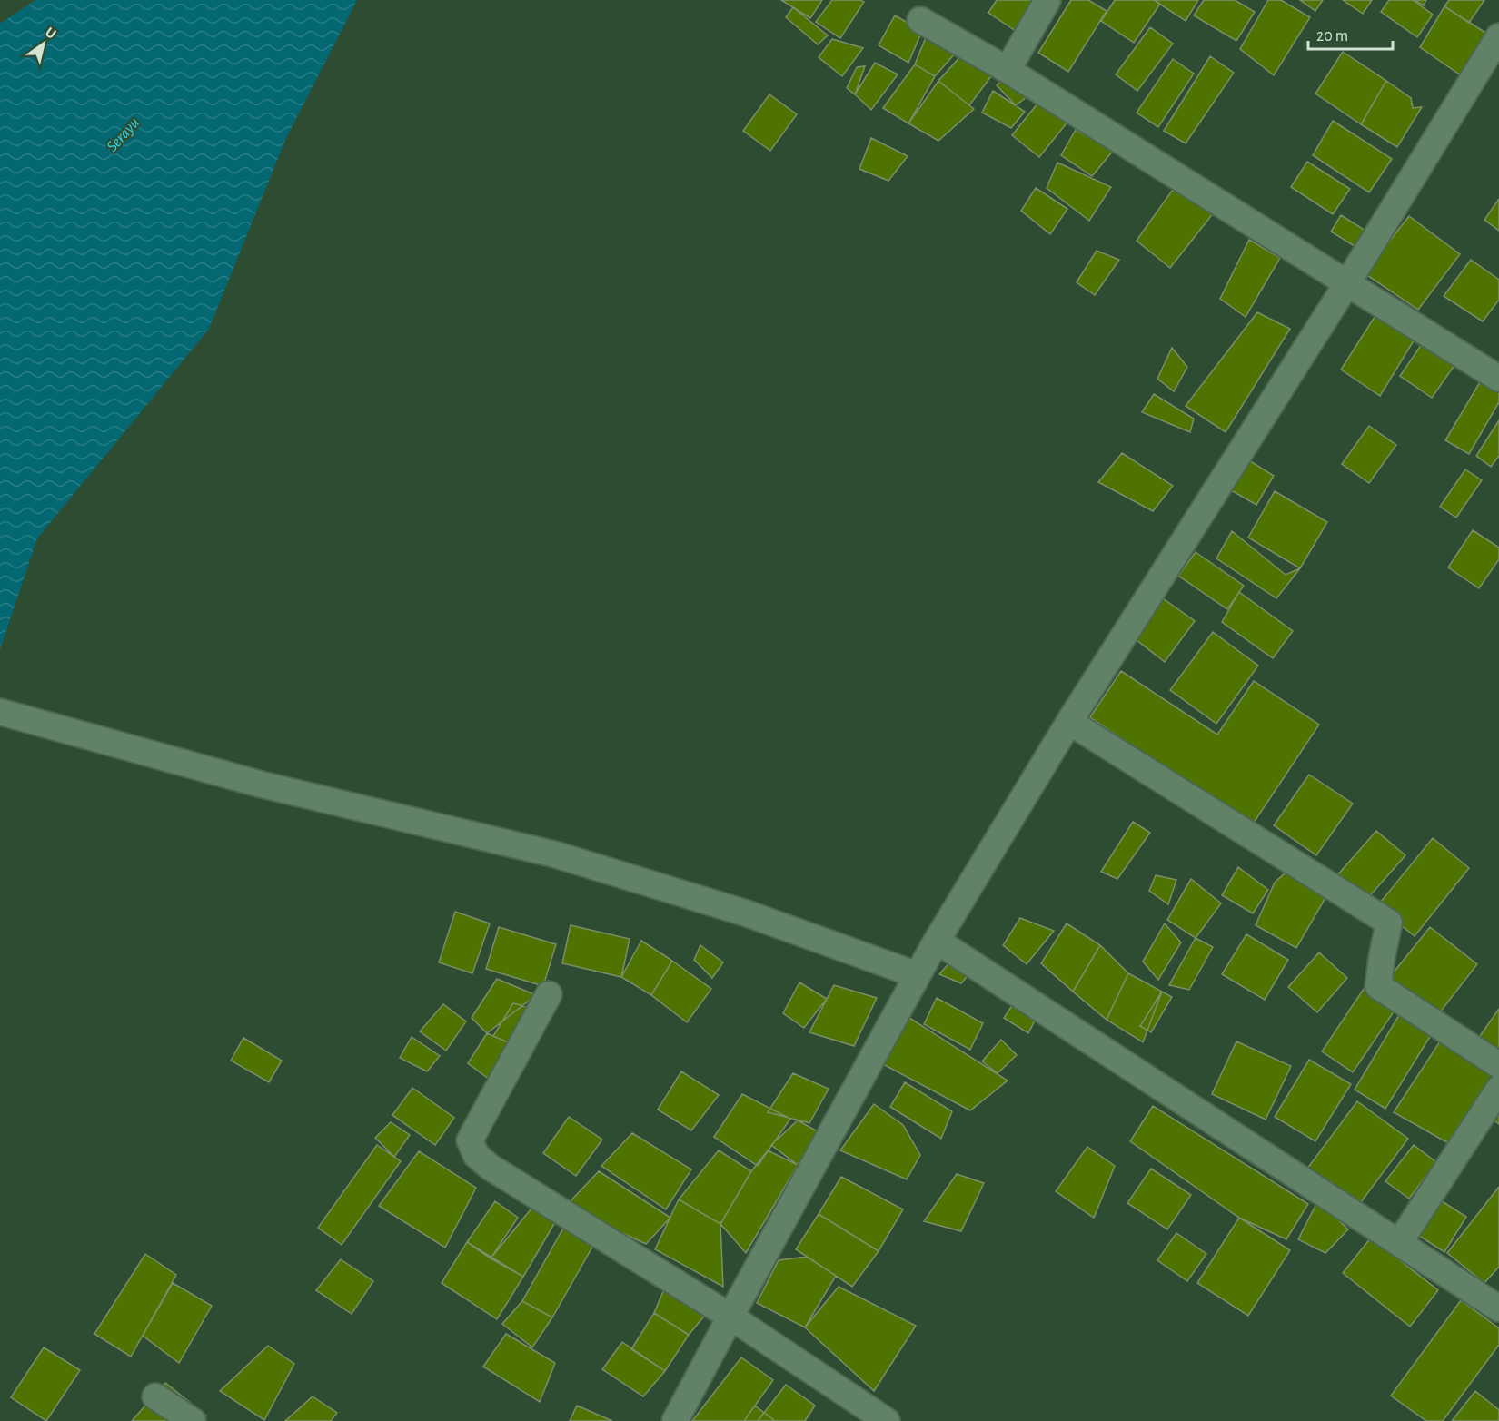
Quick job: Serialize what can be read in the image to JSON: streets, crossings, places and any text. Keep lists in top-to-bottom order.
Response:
{
  "water": ["Serayu"],
  "scale_bar": "20 m",
  "north": "top right"
}
